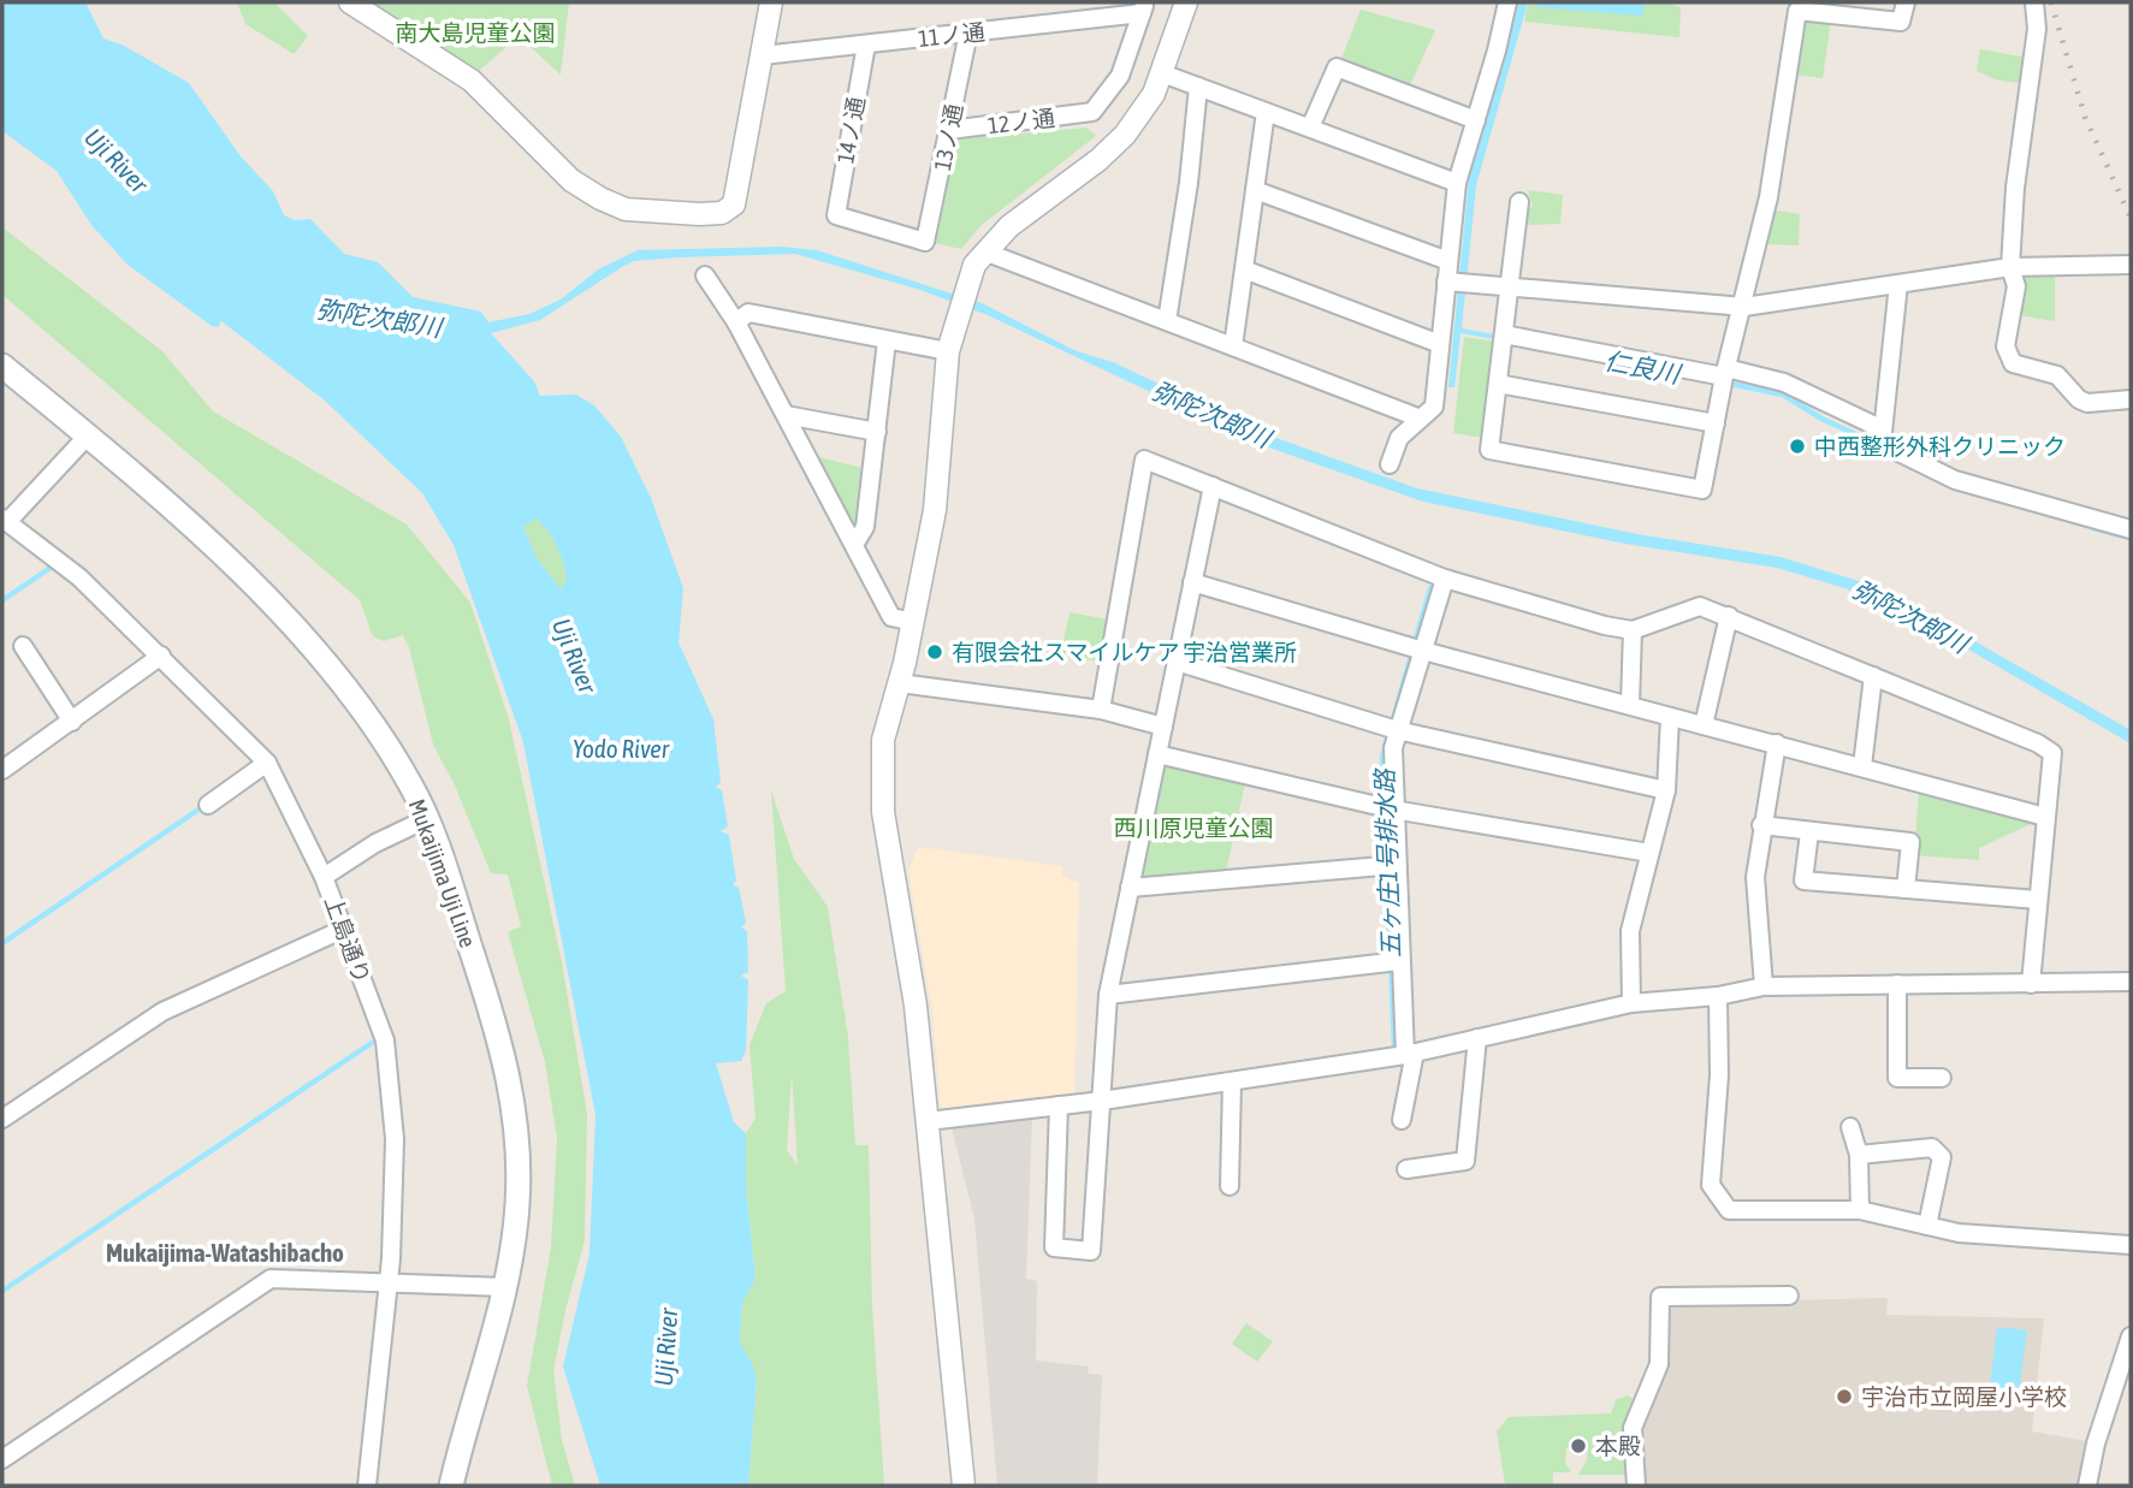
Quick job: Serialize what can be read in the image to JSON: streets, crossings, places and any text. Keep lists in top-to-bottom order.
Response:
{
  "streets": {
    "main road": ["Mukaijima Uji Line"],
    "street": [
      "11ノ通",
      "12ノ通",
      "14ノ通",
      "13ノ通",
      "上島通り"
    ]
  },
  "crossings": [
    ["11ノ通", "12ノ通"],
    ["11ノ通", "14ノ通"],
    ["11ノ通", "13ノ通"],
    ["12ノ通", "13ノ通"],
    ["14ノ通", "13ノ通"]
  ],
  "districts": ["Mukaijima-Watashibacho"],
  "water": [
    "Uji River",
    "弥陀次郎川",
    "仁良川",
    "Yodo River",
    "五ヶ庄1号排水路"
  ],
  "parks": ["南大島児童公園", "西川原児童公園"],
  "places": [
    "中西整形外科クリニック",
    "有限会社スマイルケア 宇治営業所",
    "宇治市立岡屋小学校",
    "本殿"
  ]
}
